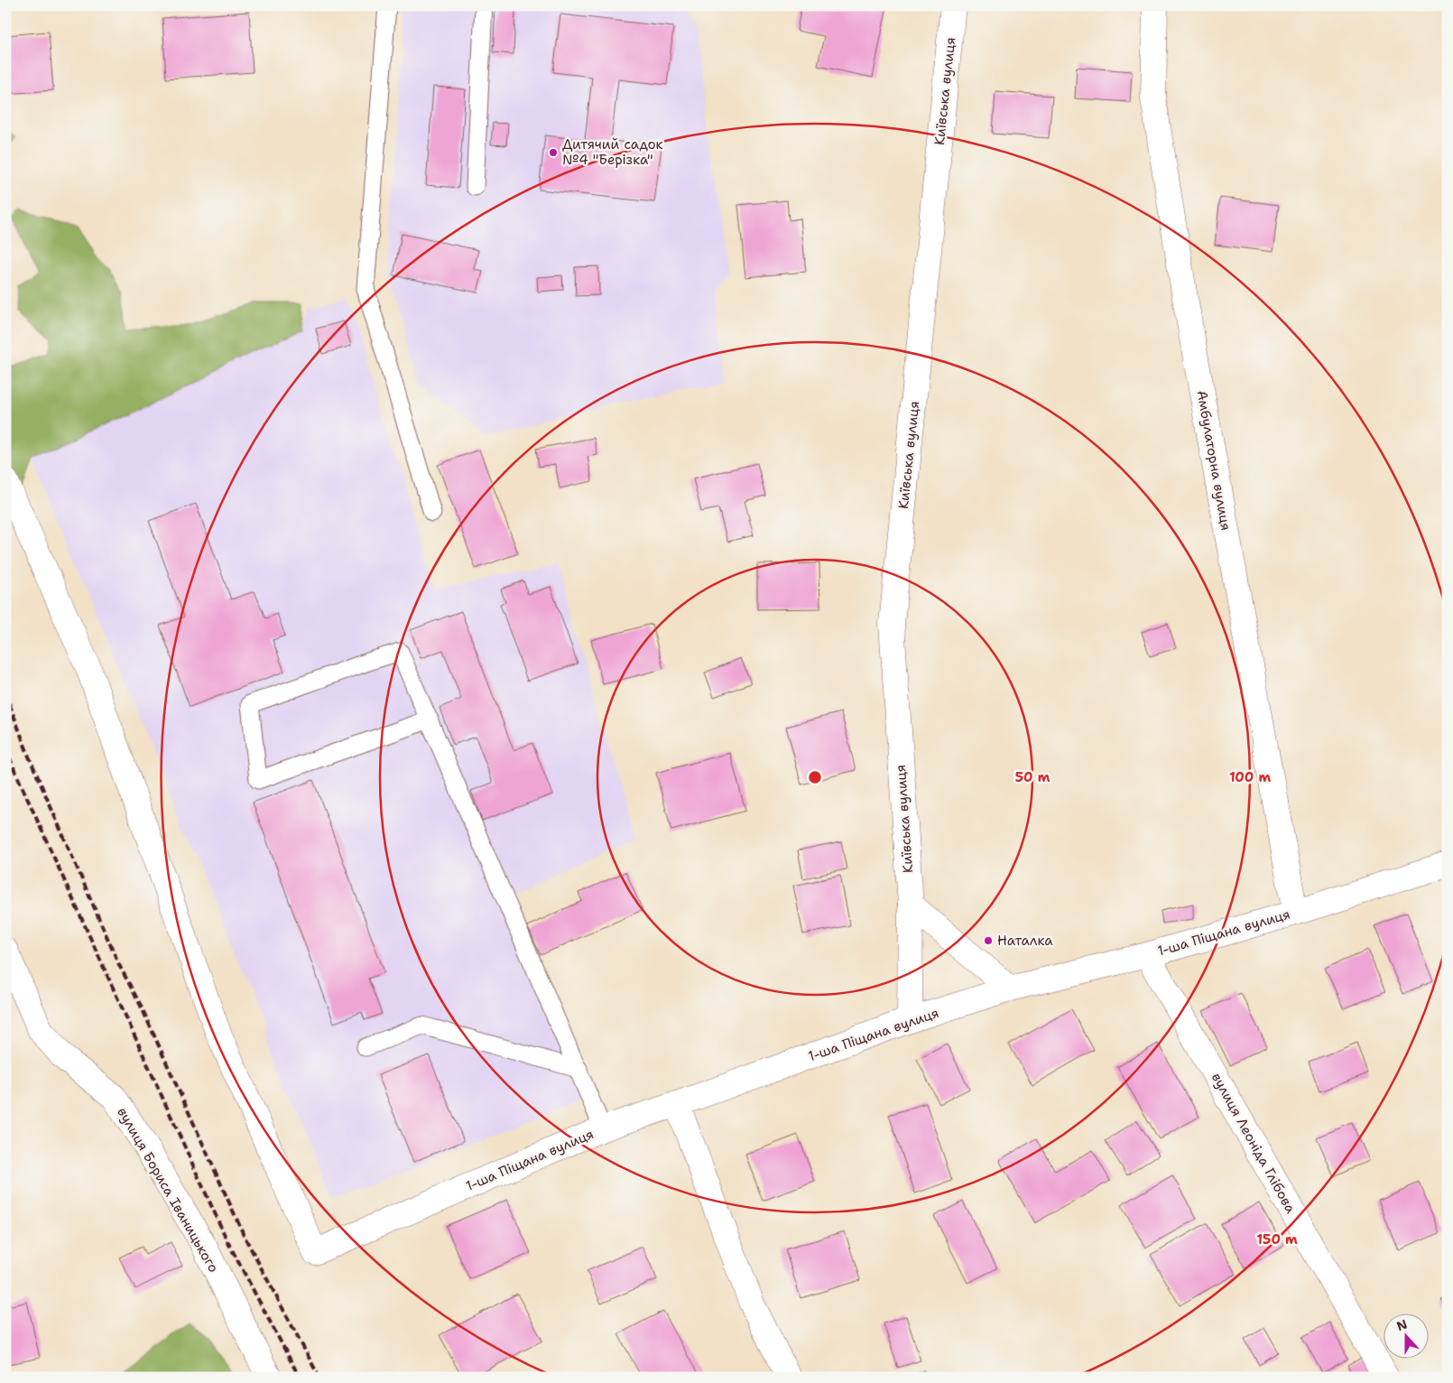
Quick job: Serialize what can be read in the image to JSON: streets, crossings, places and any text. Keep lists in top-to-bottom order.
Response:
{
  "streets": {
    "street": [
      "Київська вулиця",
      "Амбулаторна вулиця",
      "1-ша Піщана вулиця",
      "вулиця Леоніда Глібова",
      "вулиця Бориса Іваницького"
    ]
  },
  "crossings": [
    ["Київська вулиця", "1-ша Піщана вулиця"],
    ["Амбулаторна вулиця", "1-ша Піщана вулиця"],
    ["1-ша Піщана вулиця", "вулиця Леоніда Глібова"]
  ],
  "places": ["Дитячий садок №4 \"Берізка\"", "Наталка"],
  "north": "top",
  "rings": ["50 m", "100 m", "150 m"]
}
